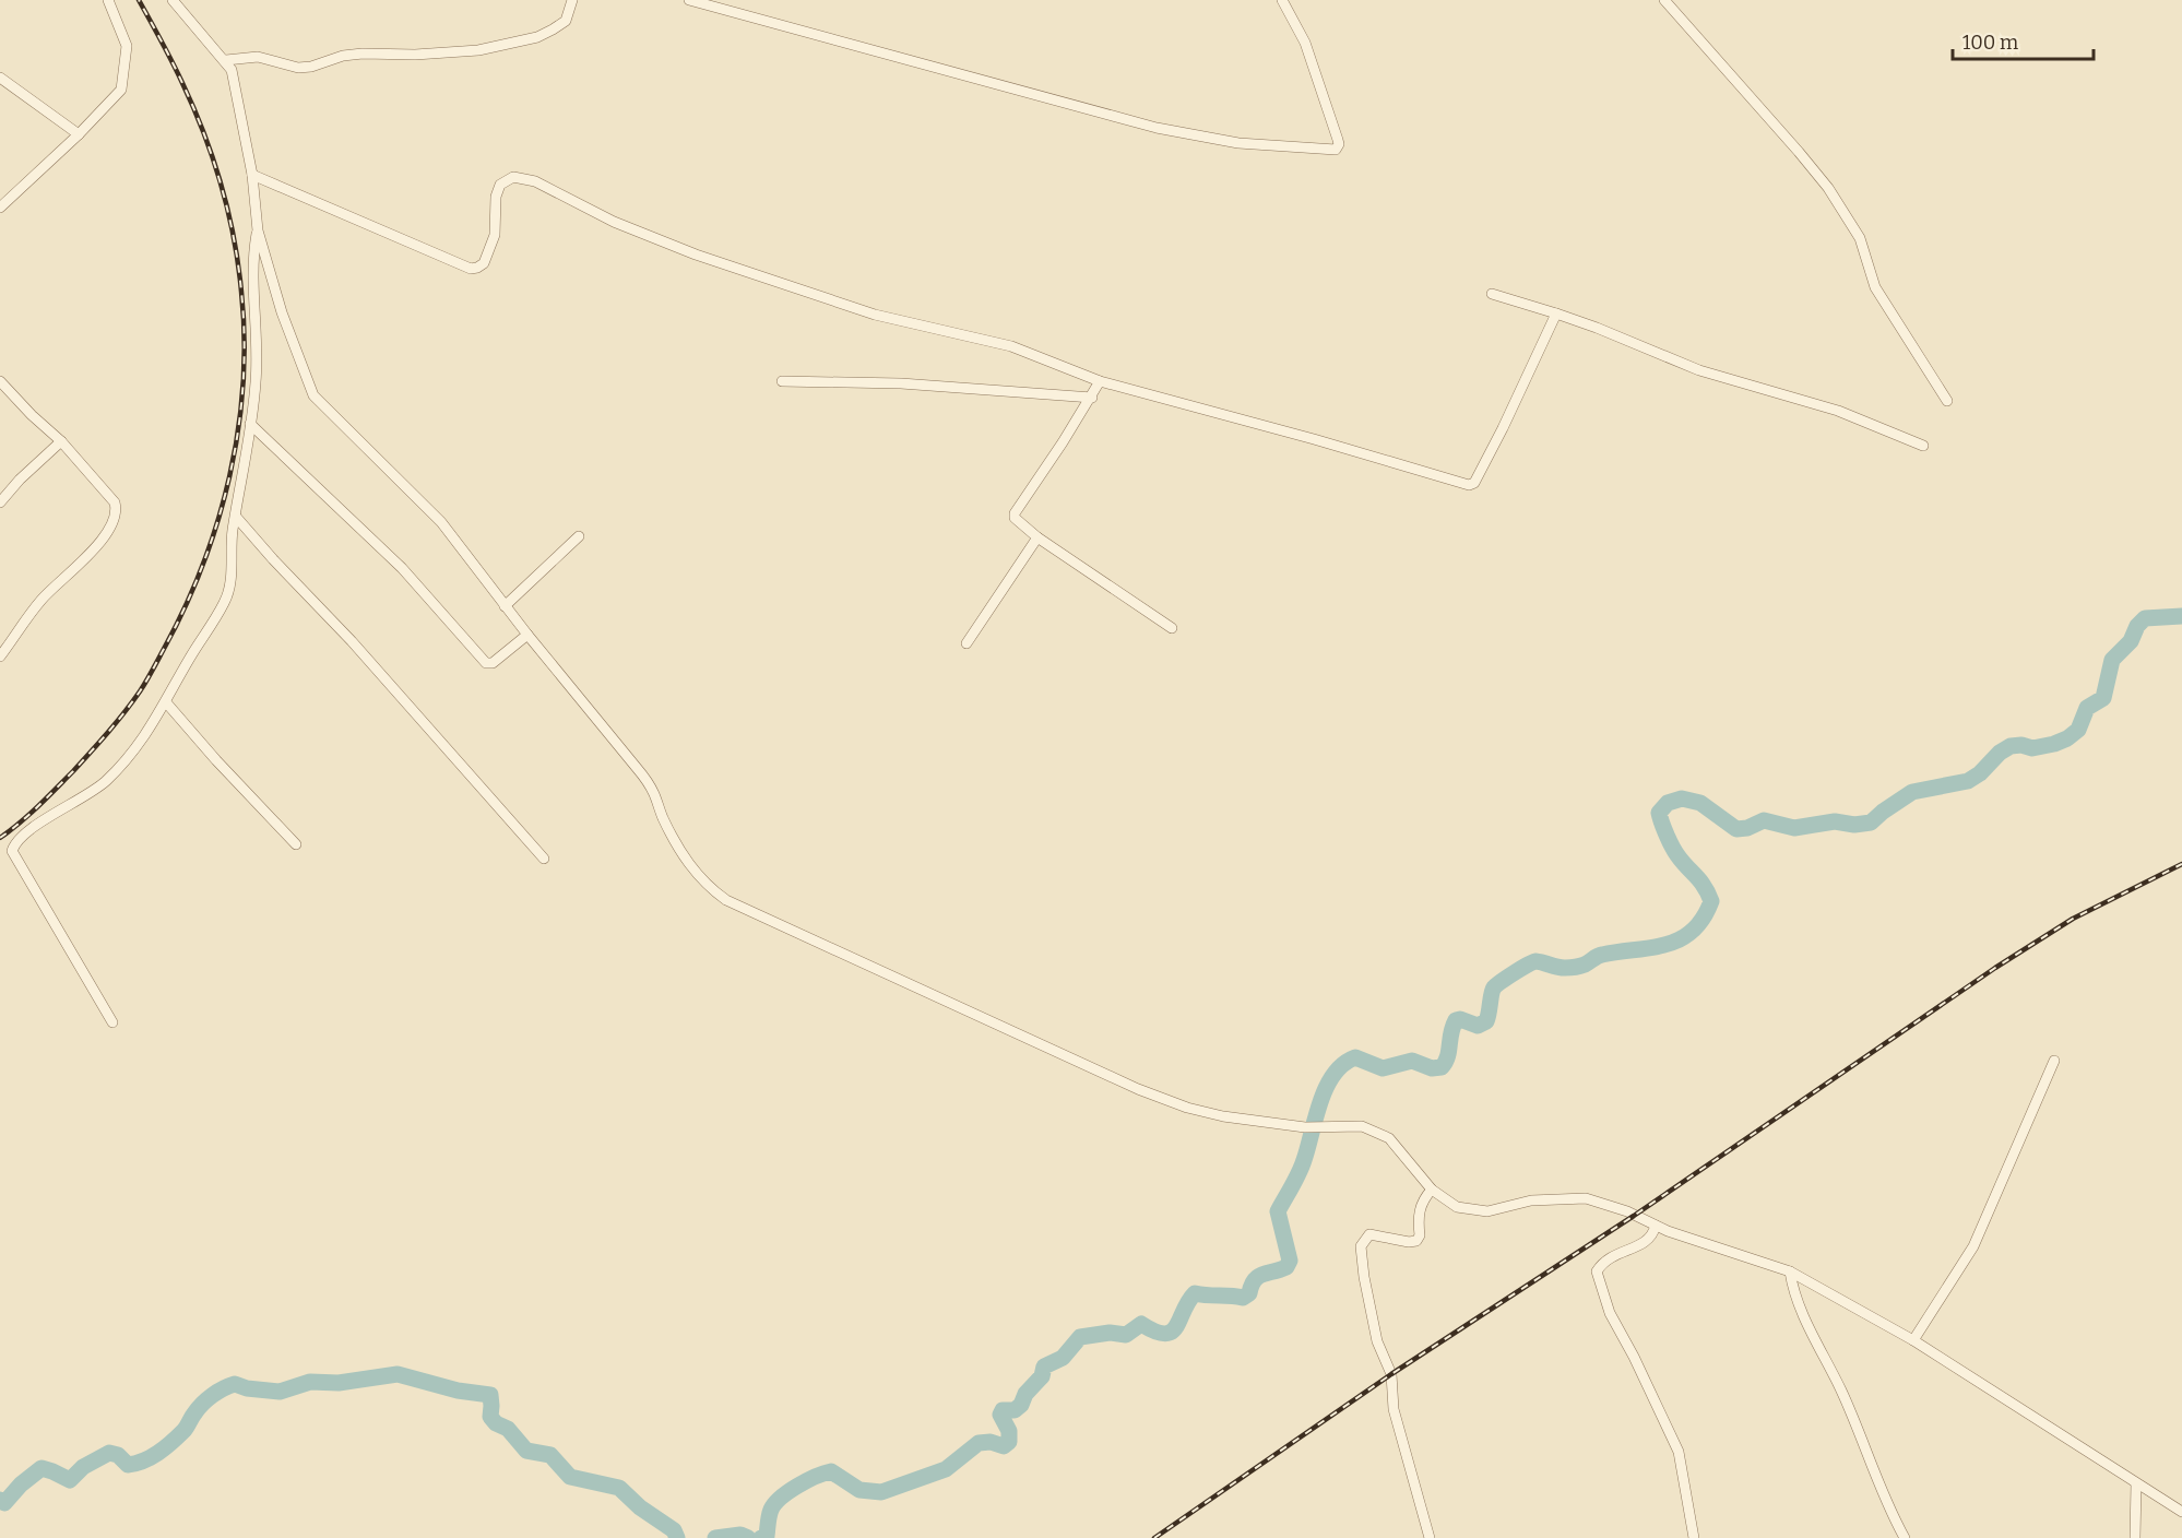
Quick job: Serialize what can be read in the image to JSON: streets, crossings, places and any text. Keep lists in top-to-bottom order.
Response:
{
  "scale_bar": "100 m"
}
